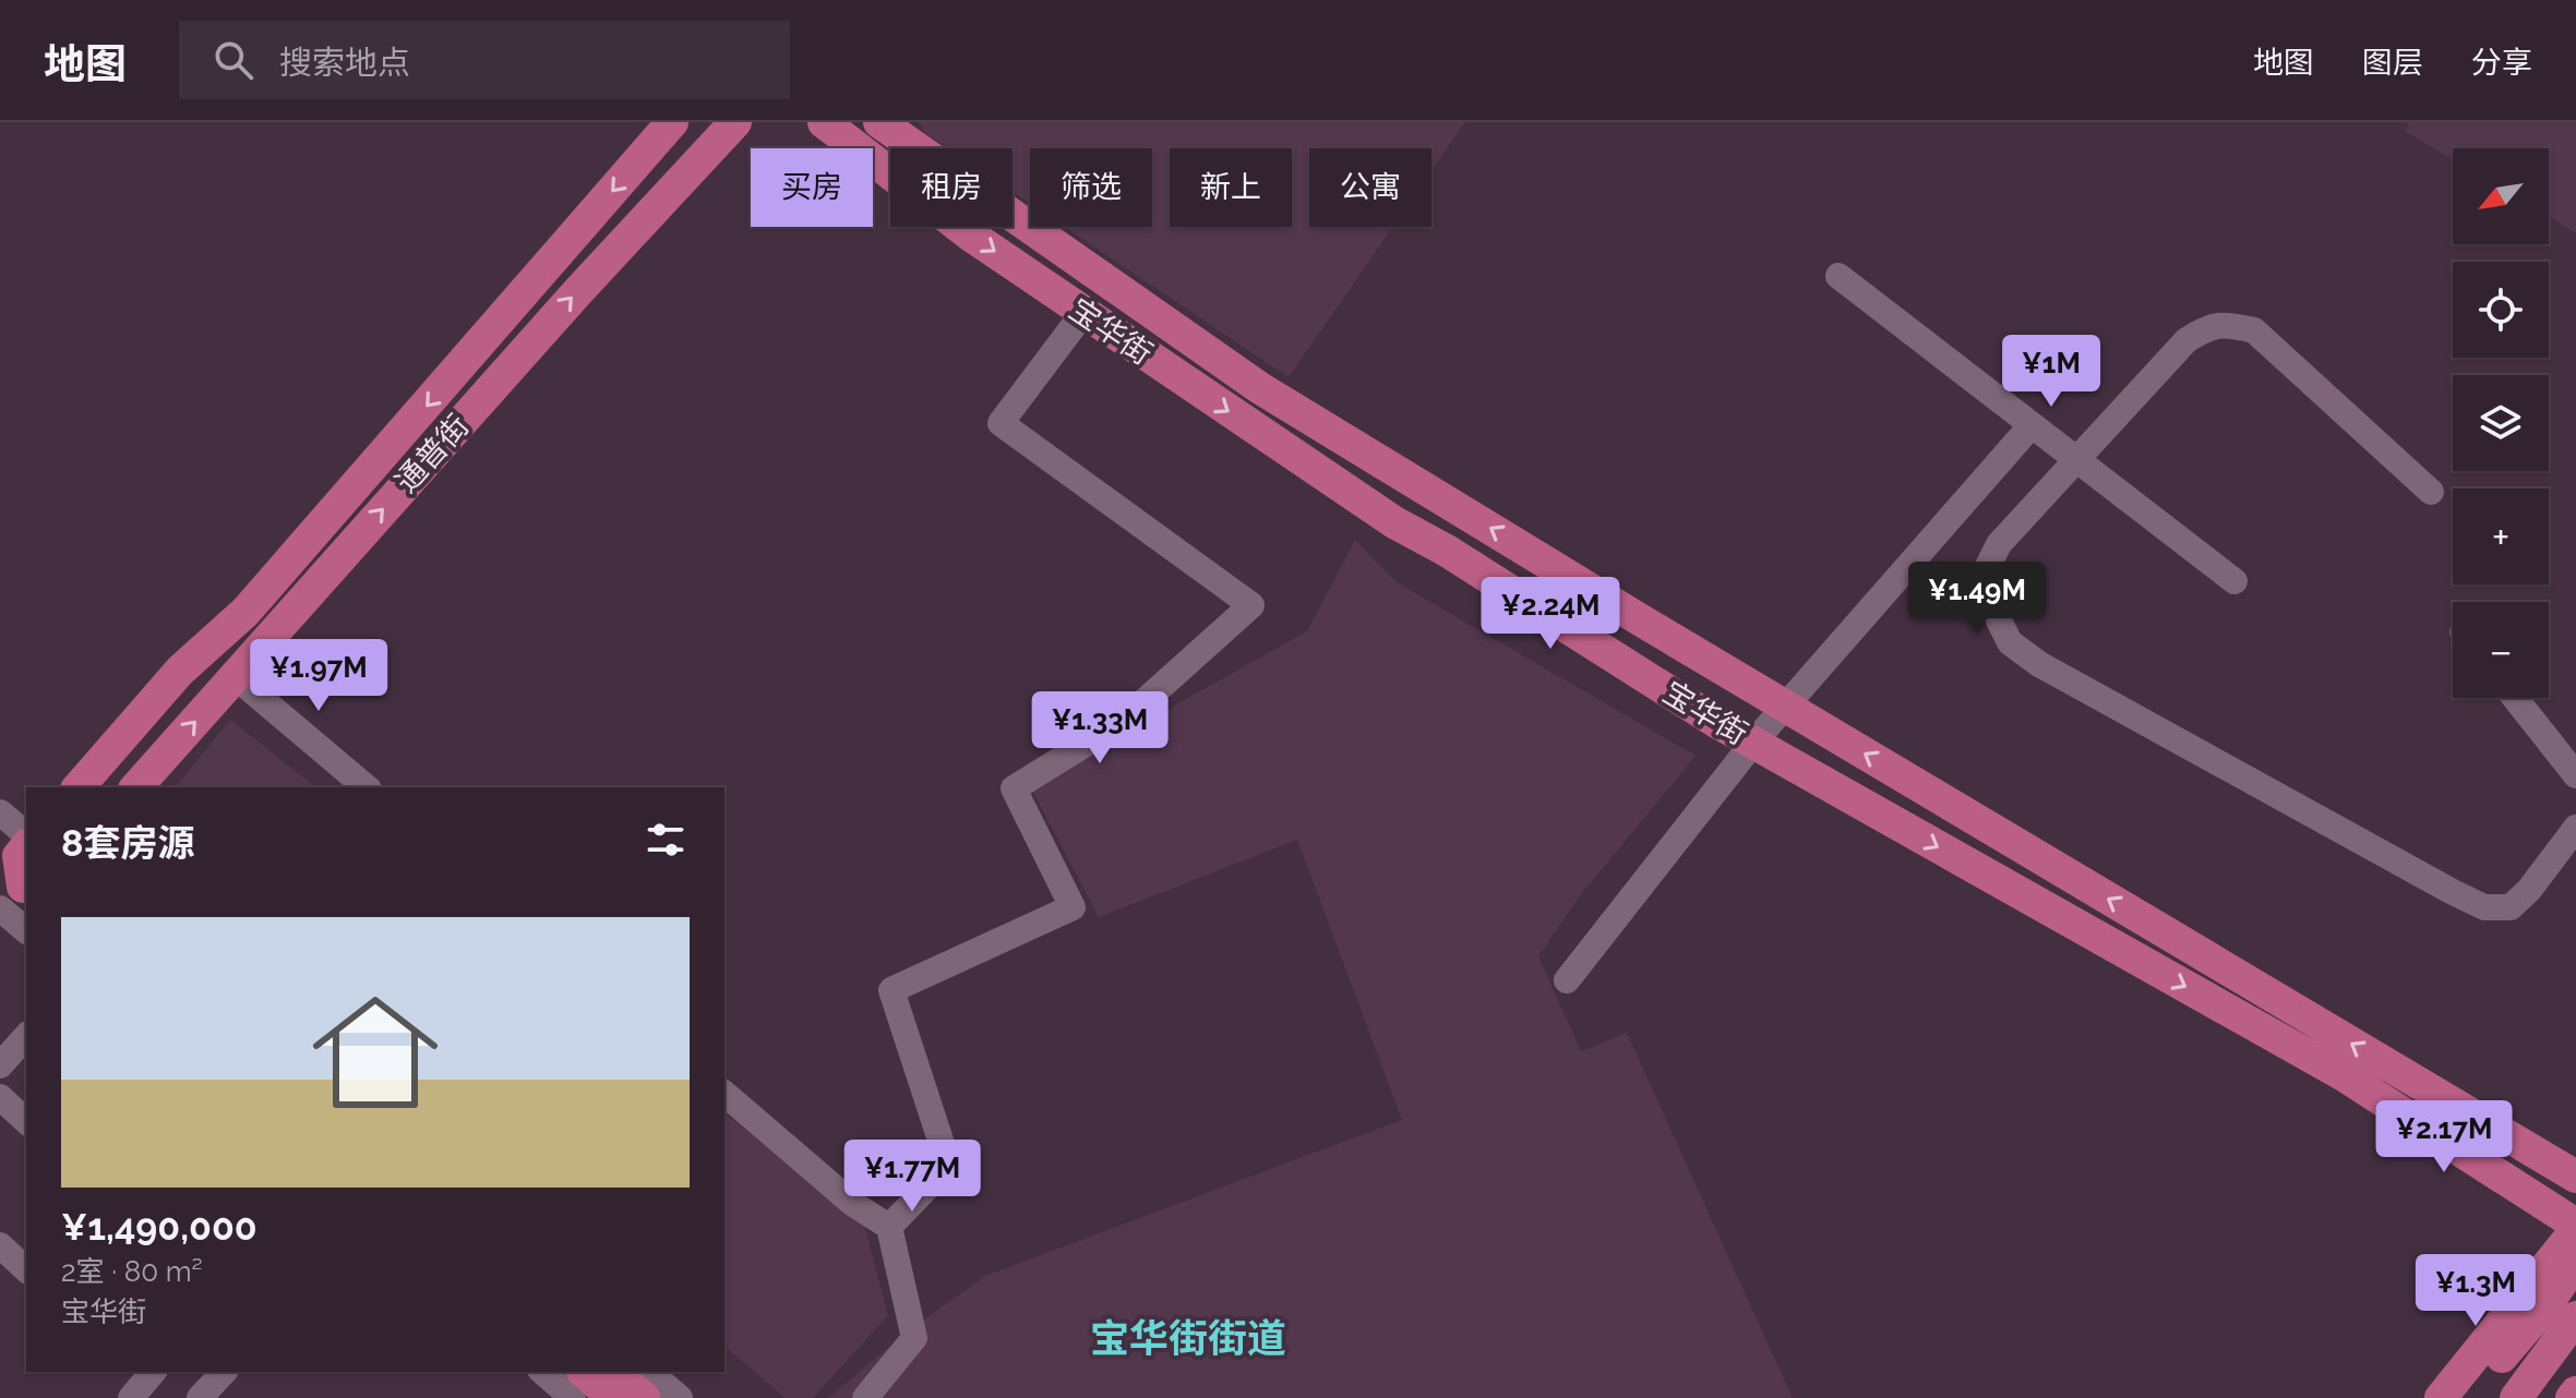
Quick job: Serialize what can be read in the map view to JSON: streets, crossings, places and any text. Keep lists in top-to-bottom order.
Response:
{
  "streets": {
    "main road": ["宝华街", "通普街"]
  },
  "districts": ["宝华街街道"],
  "north": "bottom left",
  "page": {
    "header": "地图",
    "search": "搜索地点",
    "nav": ["地图", "图层", "分享"],
    "map_buttons": ["+", "−"],
    "chip": [
      "买房",
      "租房",
      "筛选",
      "新上",
      "公寓"
    ],
    "price": [
      "¥1M",
      "¥1.49M",
      "¥2.24M",
      "¥1.97M",
      "¥1.33M",
      "¥2.17M",
      "¥1.77M",
      "¥1.3M"
    ],
    "heading": "8套房源",
    "list": [
      {
        "name": "¥1,490,000",
        "note": "2室 · 80 m² · 宝华街"
      }
    ]
  }
}
